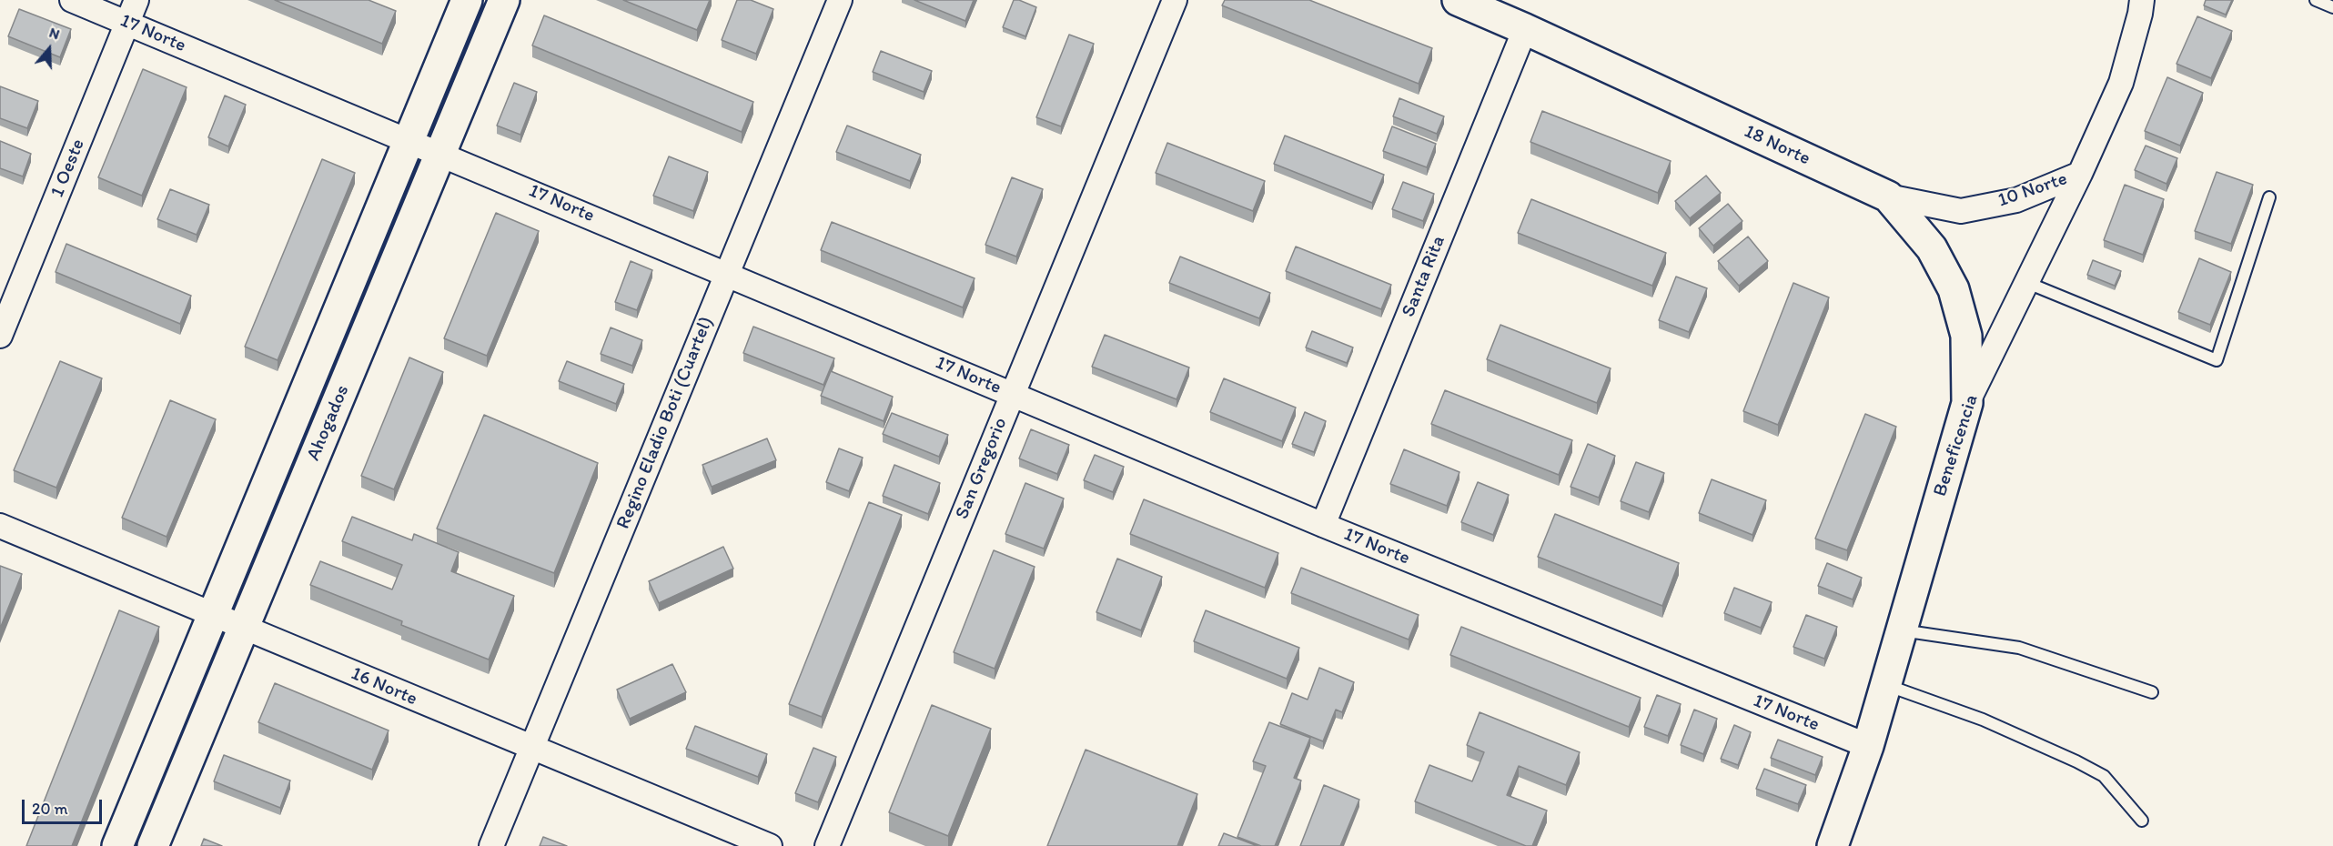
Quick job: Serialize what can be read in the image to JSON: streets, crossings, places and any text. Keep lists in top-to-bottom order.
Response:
{
  "streets": {
    "main road": ["18 Norte", "Ahogados", "Beneficencia"],
    "street": [
      "17 Norte",
      "1 Oeste",
      "10 Norte",
      "Santa Rita",
      "Regino Eladio Boti (Cuartel)",
      "San Gregorio",
      "16 Norte"
    ]
  },
  "crossings": [
    ["17 Norte", "1 Oeste"],
    ["17 Norte", "Santa Rita"],
    ["17 Norte", "Ahogados"],
    ["17 Norte", "Regino Eladio Boti (Cuartel)"],
    ["17 Norte", "Beneficencia"],
    ["17 Norte", "San Gregorio"],
    ["18 Norte", "10 Norte"],
    ["18 Norte", "Santa Rita"],
    ["18 Norte", "Beneficencia"],
    ["10 Norte", "Beneficencia"],
    ["Ahogados", "16 Norte"],
    ["Regino Eladio Boti (Cuartel)", "16 Norte"]
  ],
  "scale_bar": "20 m",
  "north": "top"
}
